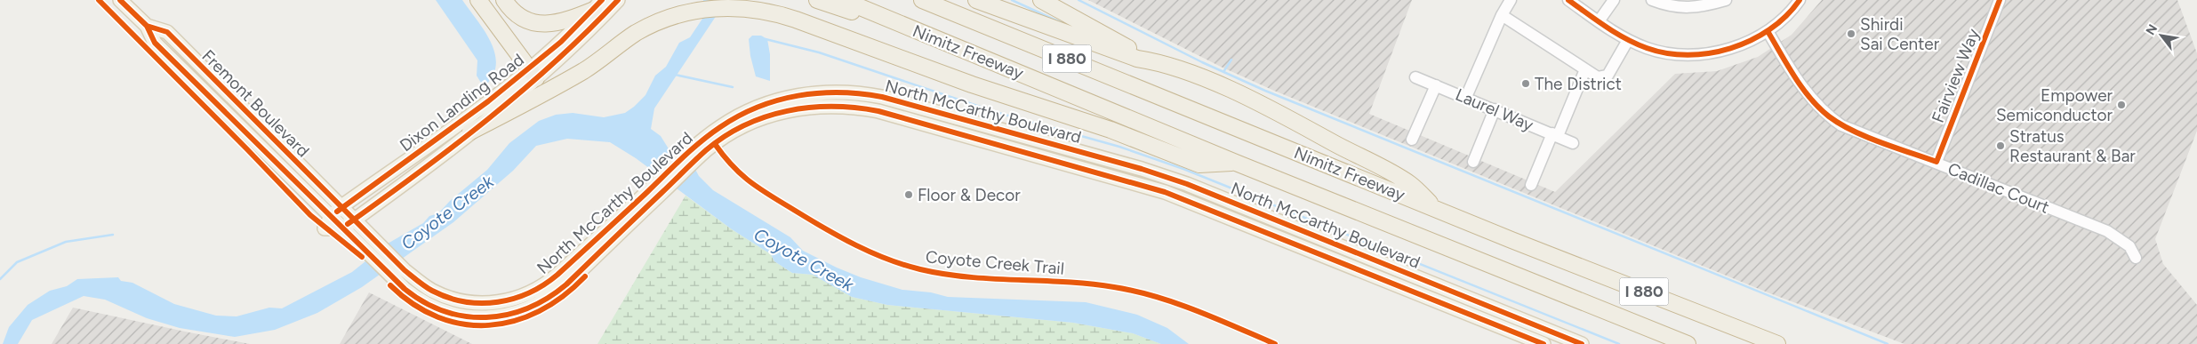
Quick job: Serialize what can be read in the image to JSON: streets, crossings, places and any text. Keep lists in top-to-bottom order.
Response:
{
  "streets": {
    "highway": ["Nimitz Freeway", "I 880"],
    "main road": ["Dixon Landing Road", "Fremont Boulevard", "North McCarthy Boulevard"],
    "street": ["Fairview Way", "Laurel Way", "Cadillac Court"],
    "cycle path": ["Coyote Creek Trail"]
  },
  "crossings": [
    ["Fairview Way", "Cadillac Court"],
    ["Dixon Landing Road", "Fremont Boulevard"],
    ["Dixon Landing Road", "North McCarthy Boulevard"],
    ["Fremont Boulevard", "North McCarthy Boulevard"]
  ],
  "water": ["Coyote Creek"],
  "places": [
    "Shirdi Sai Center",
    "The District",
    "Empower Semiconductor",
    "Stratus Restaurant & Bar",
    "Floor & Decor"
  ],
  "north": "top left"
}
